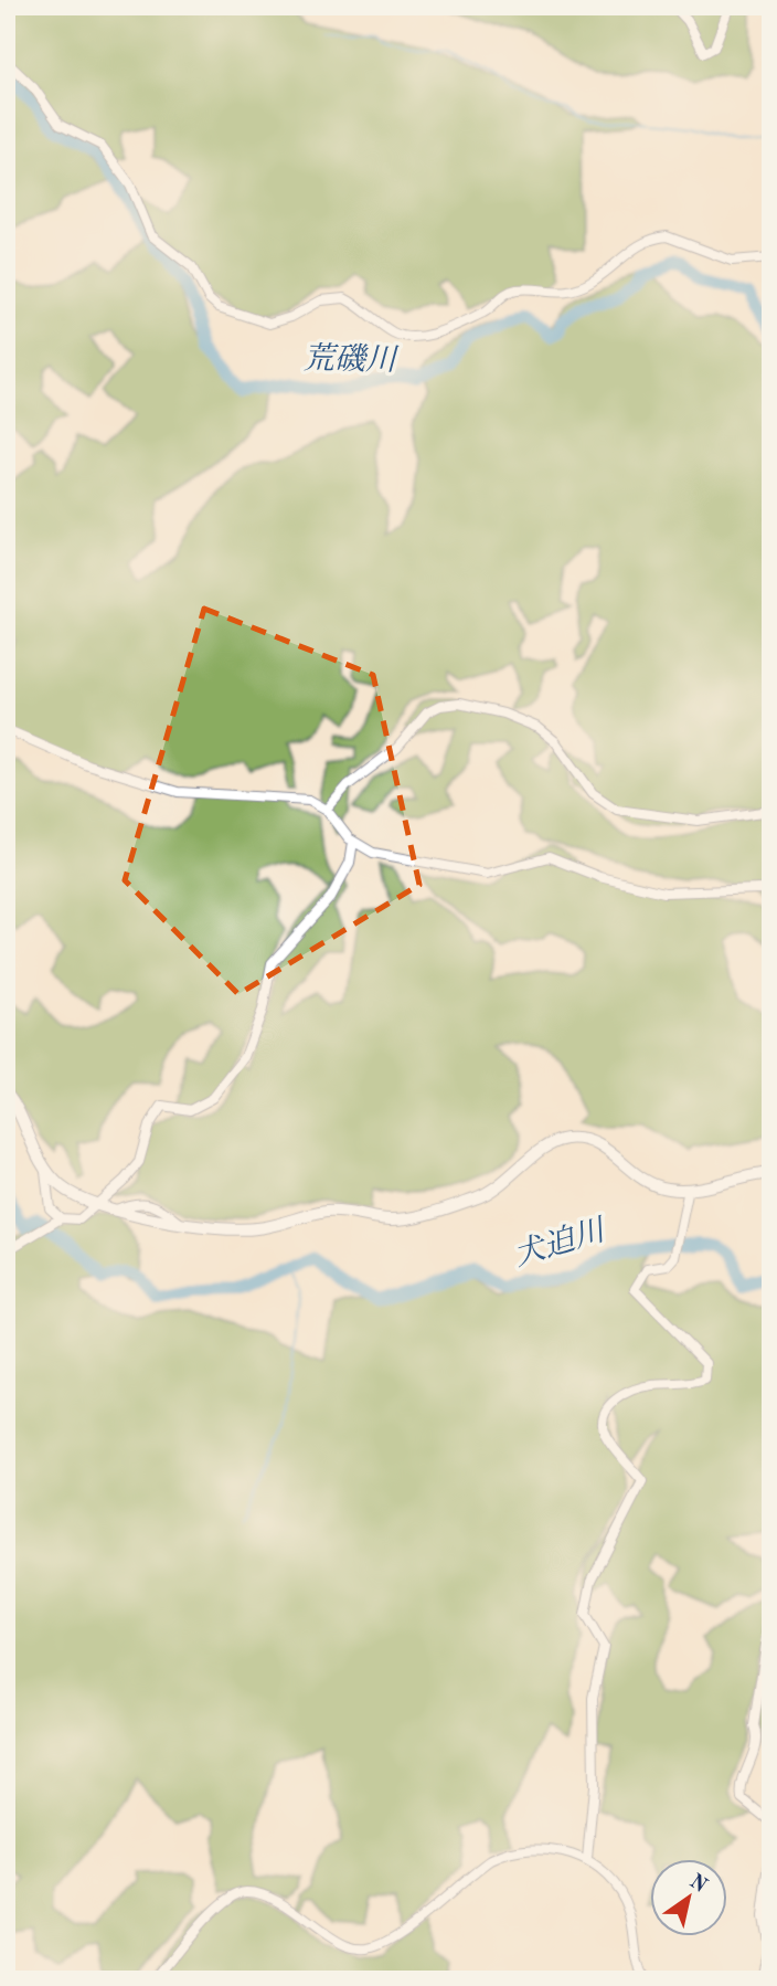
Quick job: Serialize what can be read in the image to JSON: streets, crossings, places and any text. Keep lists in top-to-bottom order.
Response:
{
  "water": ["荒磯川", "犬迫川"],
  "north": "top right"
}
